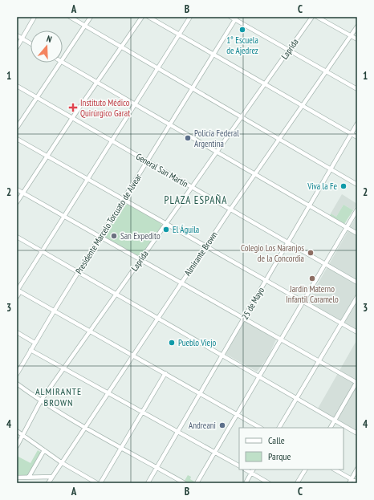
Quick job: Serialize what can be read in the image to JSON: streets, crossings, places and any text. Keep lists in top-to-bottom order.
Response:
{
  "streets": {
    "street": [
      "Laprida",
      "General San Martín",
      "Presidente Marcelo Torcuato de Alvear",
      "Almirante Brown",
      "25 de Mayo"
    ]
  },
  "crossings": [
    ["Laprida", "General San Martín"],
    ["General San Martín", "Presidente Marcelo Torcuato de Alvear"],
    ["General San Martín", "Almirante Brown"],
    ["General San Martín", "25 de Mayo"]
  ],
  "districts": ["PLAZA ESPAÑA", "ALMIRANTE BROWN"],
  "places": {
    "other": [
      "1° Escuela de Ajedrez",
      "Policía Federal Argentina",
      "Viva la Fe",
      "El Águila",
      "San Expedito",
      "Colegio Los Naranjos de la Concordia",
      "Jardín Materno Infantil Caramelo",
      "Pueblo Viejo",
      "Andreani"
    ],
    "health": ["Instituto Médico Quirúrgico Garat"]
  },
  "legend": ["Calle", "Parque"],
  "north": "top",
  "grid": {
    "columns": ["A", "B", "C"],
    "rows": [
      "1",
      "2",
      "3",
      "4"
    ]
  }
}
